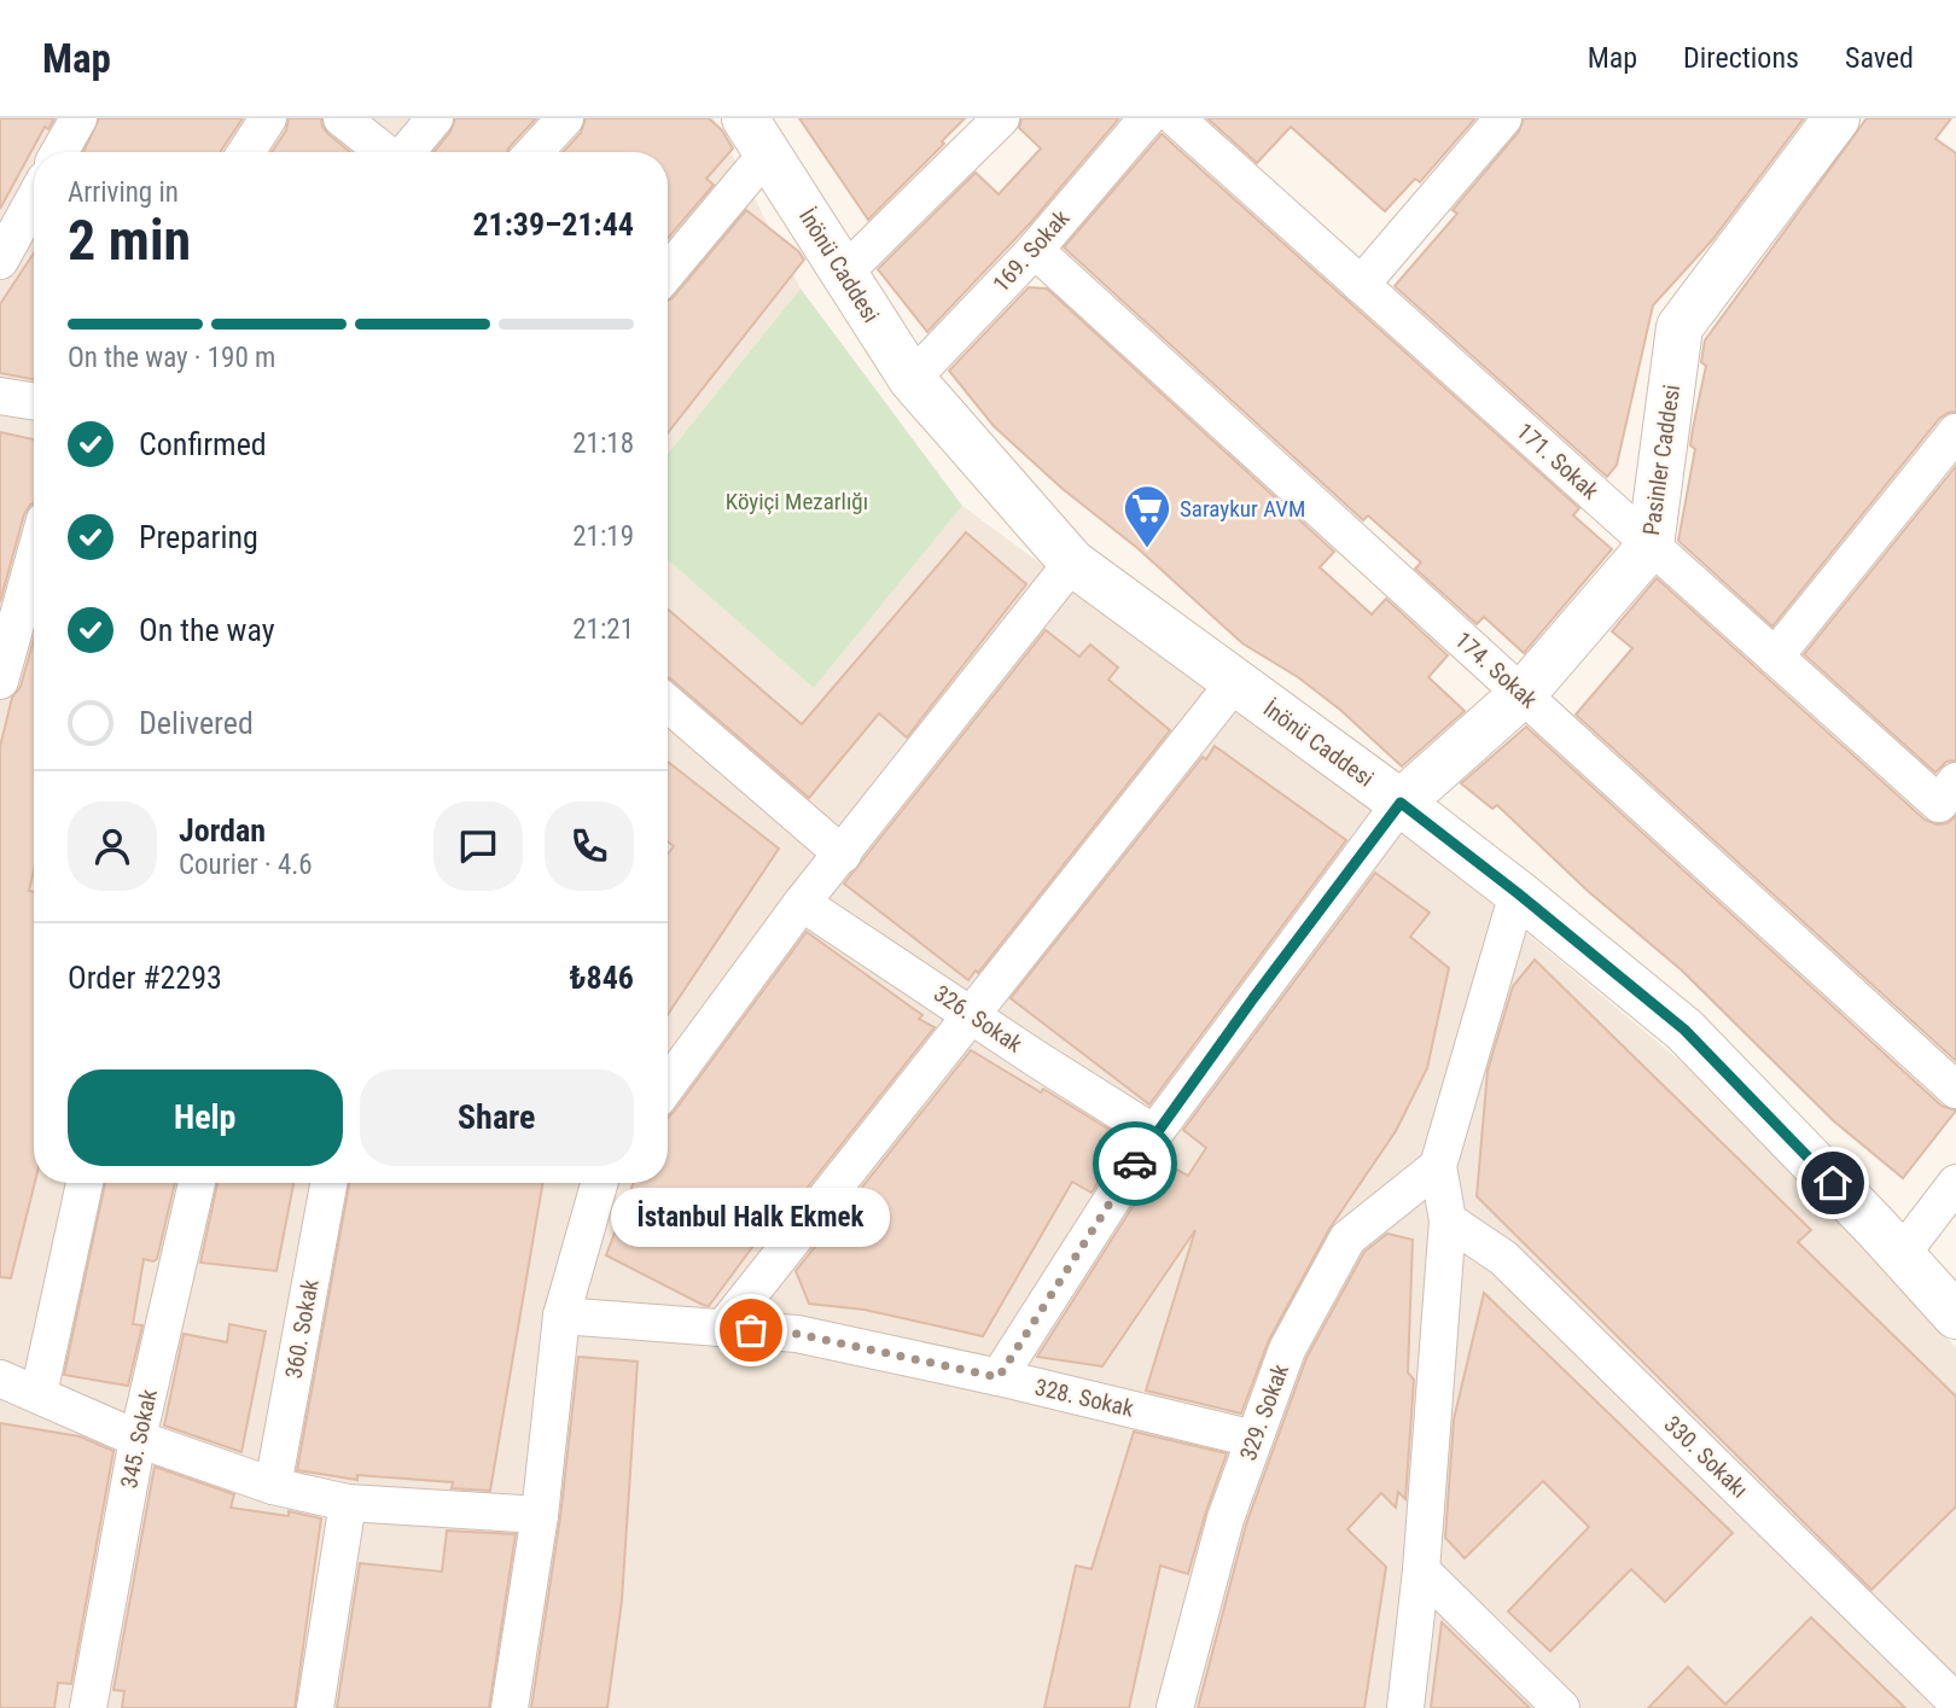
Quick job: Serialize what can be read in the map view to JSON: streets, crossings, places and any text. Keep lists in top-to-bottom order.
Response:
{
  "streets": {
    "main road": ["İnönü Caddesi", "Pasinler Caddesi"],
    "street": [
      "169. Sokak",
      "171. Sokak",
      "174. Sokak",
      "326. Sokak",
      "360. Sokak",
      "328. Sokak",
      "329. Sokak",
      "345. Sokak",
      "330. Sokakı"
    ]
  },
  "crossings": [
    ["169. Sokak", "İnönü Caddesi"],
    ["169. Sokak", "174. Sokak"],
    ["İnönü Caddesi", "Pasinler Caddesi"],
    ["Pasinler Caddesi", "171. Sokak"],
    ["Pasinler Caddesi", "174. Sokak"],
    ["328. Sokak", "329. Sokak"]
  ],
  "parks": ["Köyiçi Mezarlığı"],
  "places": {
    "supermarket": ["Saraykur AVM"],
    "other": ["İstanbul Halk Ekmek"]
  },
  "page": {
    "header": "Map",
    "nav": ["Map", "Directions", "Saved"],
    "heading": ["2 min", "Arriving in", "21:39–21:44"],
    "panel": [
      "Jordan",
      "Courier · 4.6",
      "Order #2293",
      "₺846"
    ],
    "bar": "On the way · 190 m",
    "list": [
      ["Confirmed", "21:18"],
      ["Preparing", "21:19"],
      ["On the way", "21:21"],
      "Delivered"
    ],
    "buttons": ["Help", "Share"],
    "bubble": "İstanbul Halk Ekmek"
  }
}
